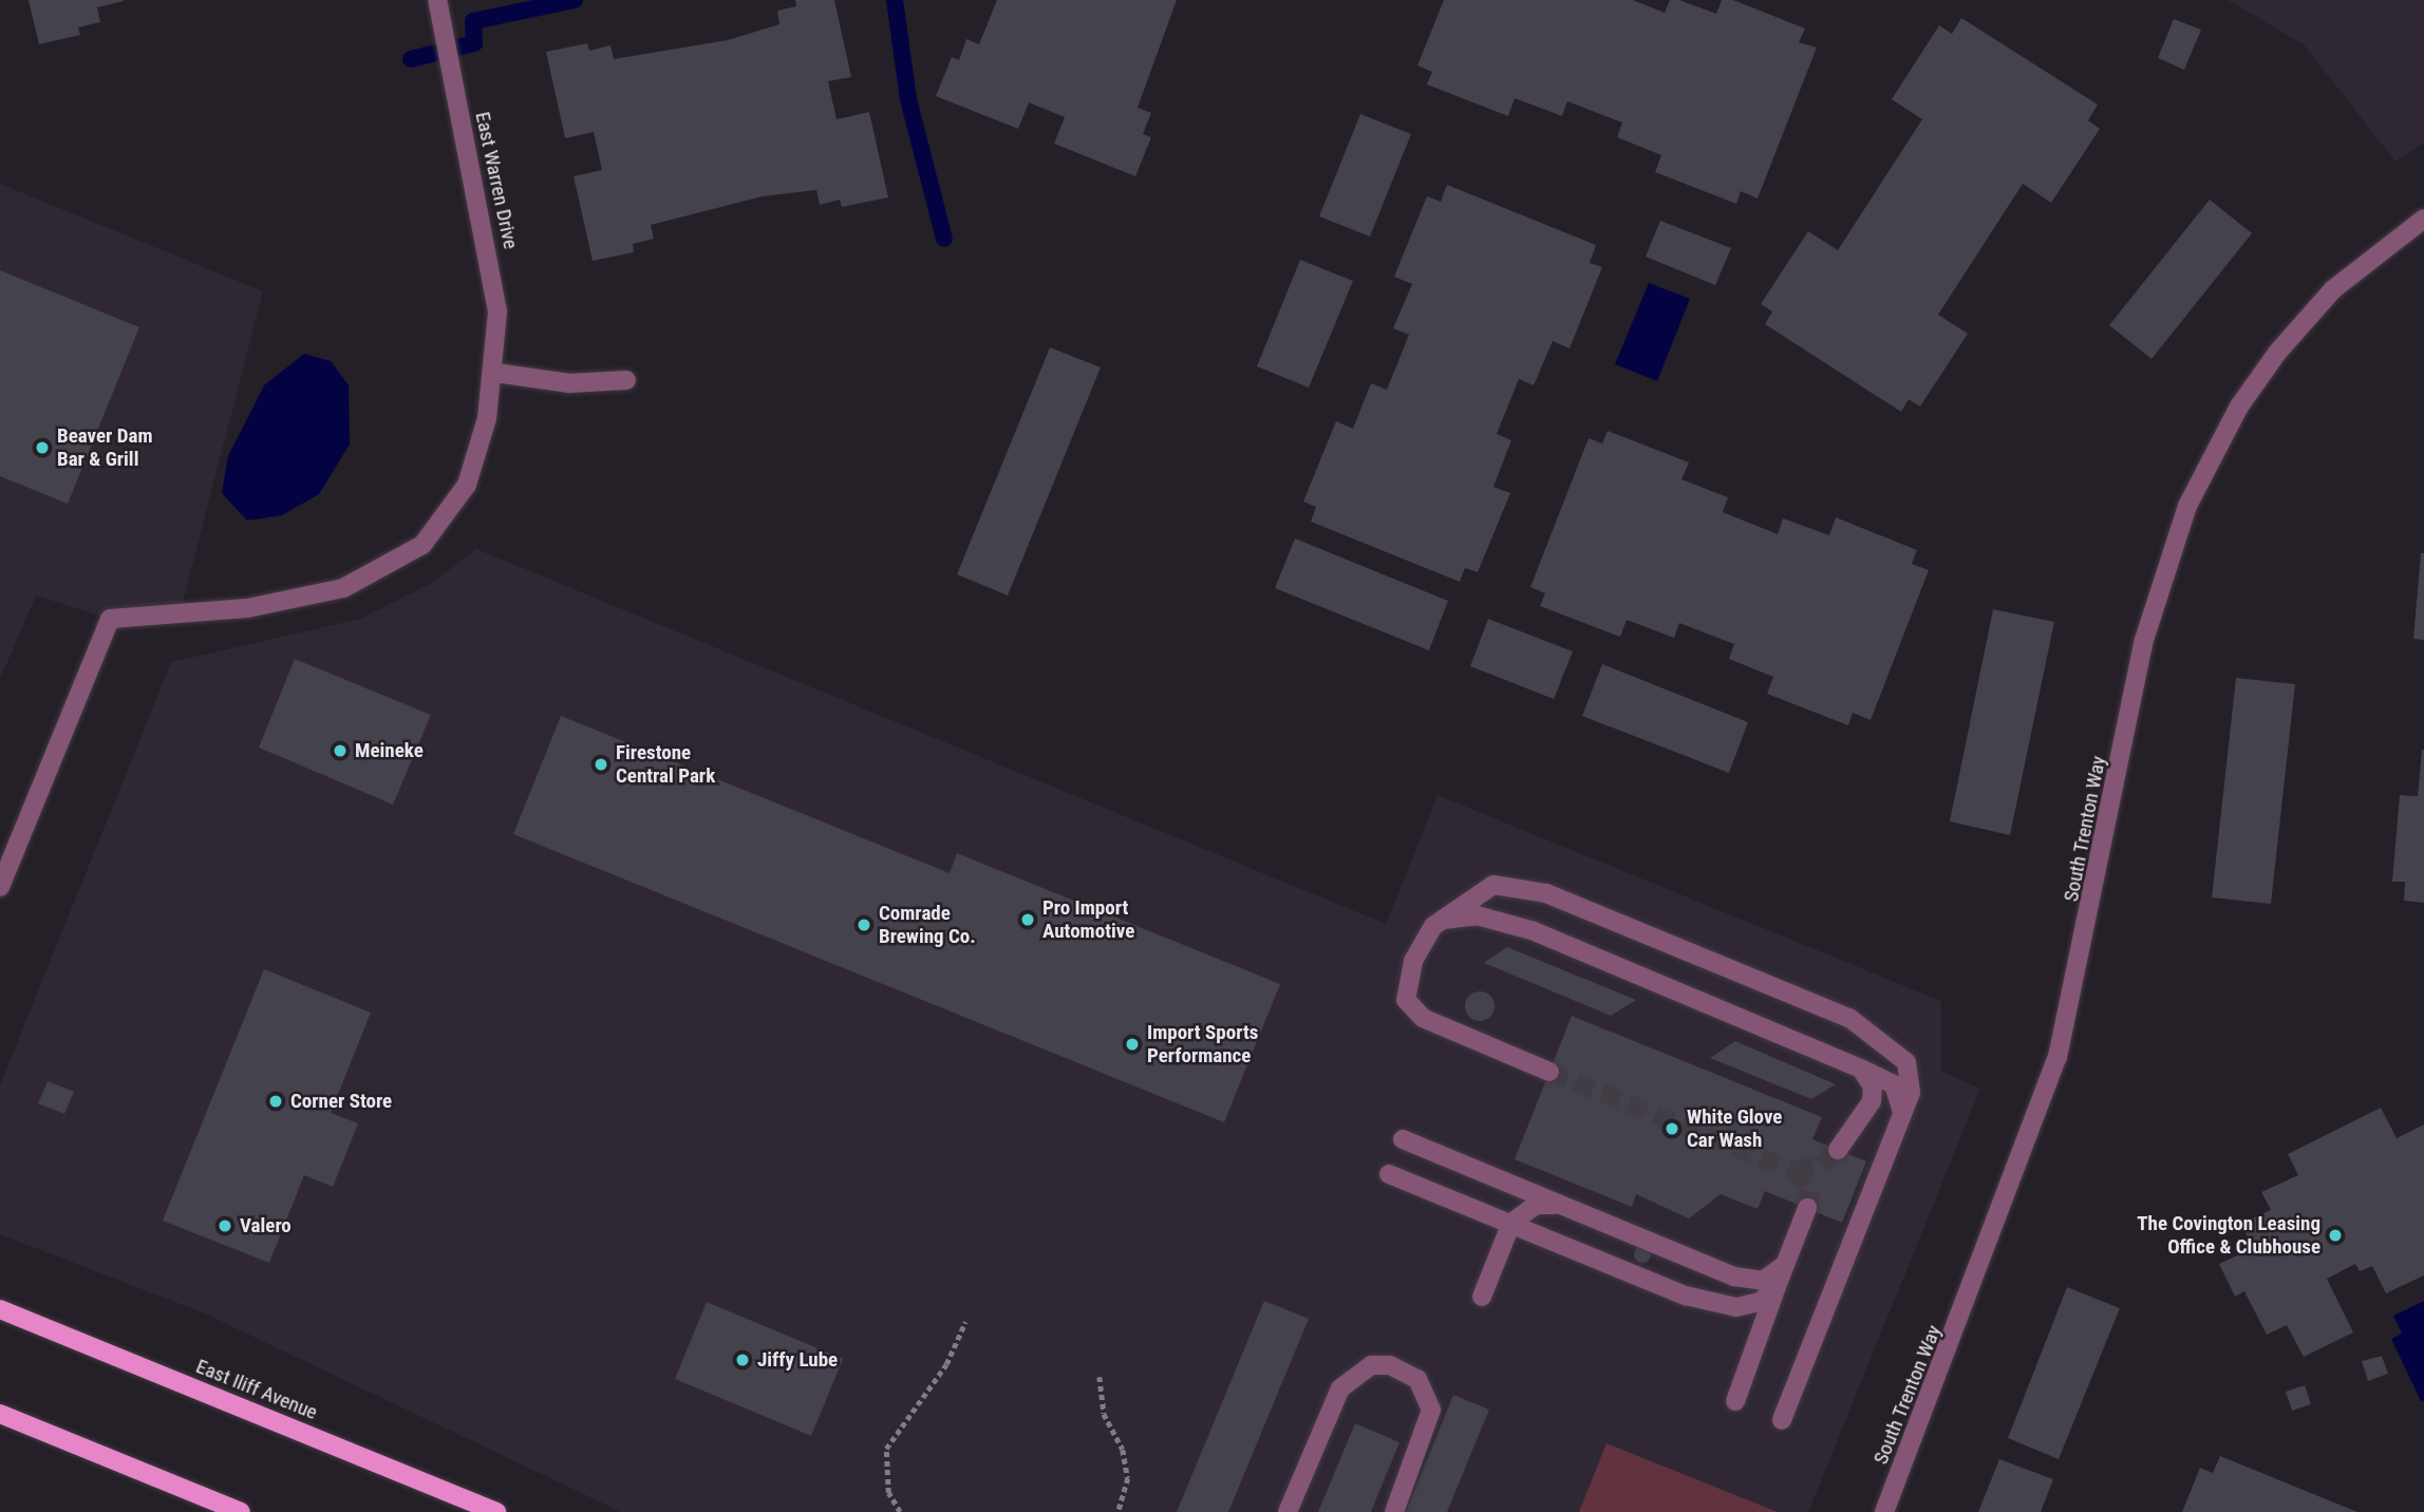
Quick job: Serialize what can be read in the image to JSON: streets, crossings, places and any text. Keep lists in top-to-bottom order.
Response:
{
  "streets": {
    "main road": ["East Iliff Avenue"],
    "street": ["East Warren Drive", "South Trenton Way"]
  },
  "places": [
    "Beaver Dam Bar & Grill",
    "Meineke",
    "Firestone Central Park",
    "Pro Import Automotive",
    "Comrade Brewing Co.",
    "Import Sports Performance",
    "Corner Store",
    "White Glove Car Wash",
    "Valero",
    "The Covington Leasing Office & Clubhouse",
    "Jiffy Lube"
  ]
}
